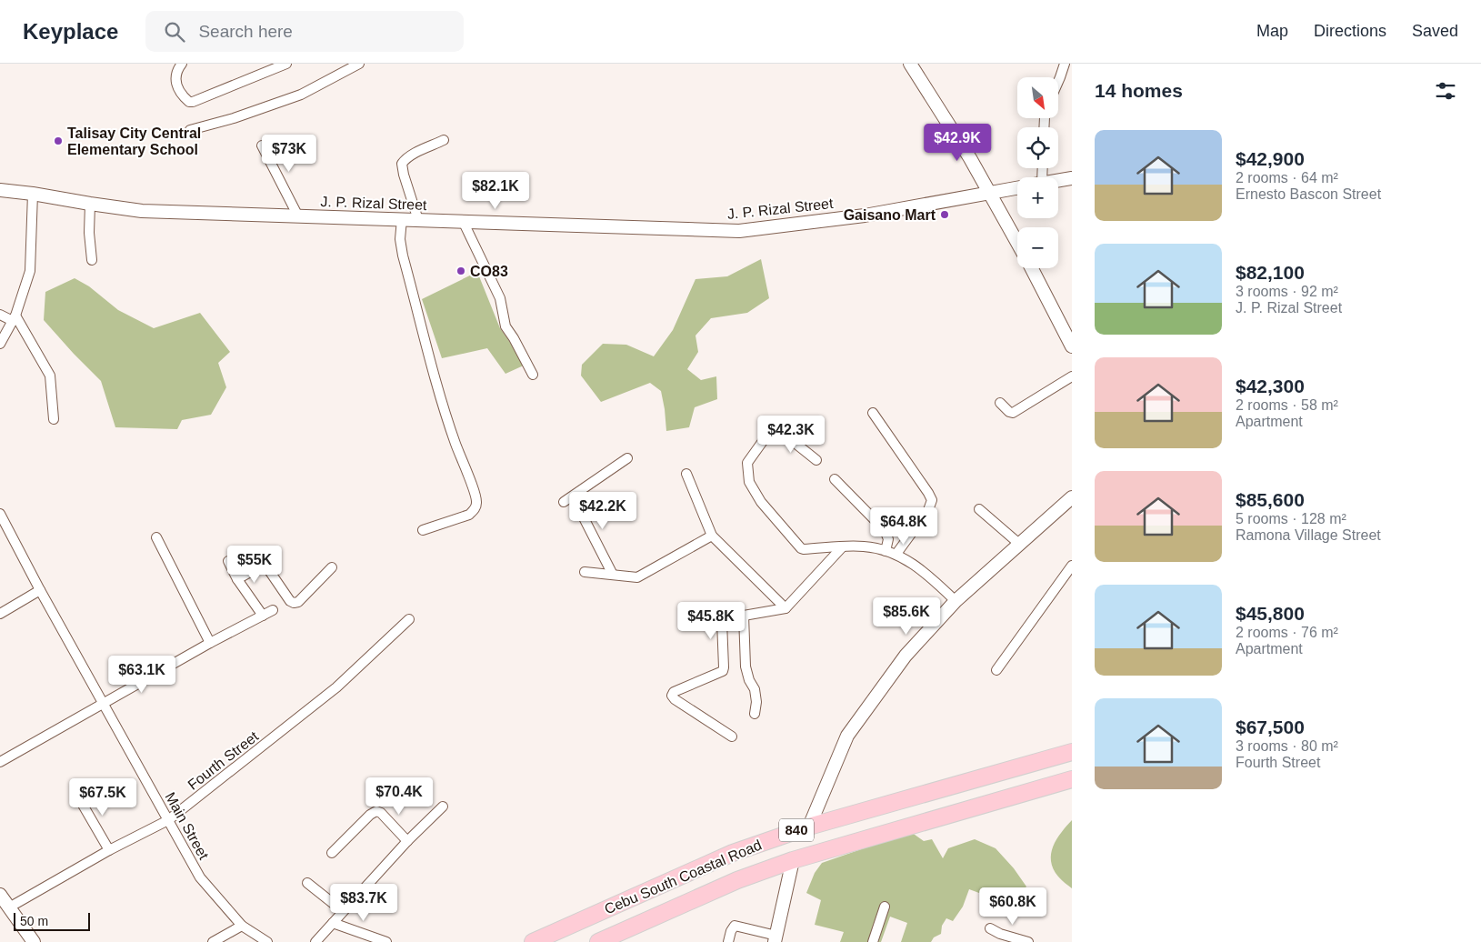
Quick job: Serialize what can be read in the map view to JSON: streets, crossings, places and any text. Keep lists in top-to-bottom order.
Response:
{
  "streets": {
    "highway": ["840", "Cebu South Coastal Road"],
    "street": ["J. P. Rizal Street", "Fourth Street", "Main Street"]
  },
  "crossings": [
    ["Fourth Street", "Main Street"]
  ],
  "places": ["Talisay City Central Elementary School", "Gaisano Mart", "CO83"],
  "scale_bar": "50 m",
  "north": "bottom right",
  "page": {
    "header": "Keyplace",
    "search": "Search here",
    "nav": ["Map", "Directions", "Saved"],
    "heading": "14 homes",
    "map_buttons": ["+", "−"],
    "list": [
      {
        "name": "$42,900",
        "note": "2 rooms · 64 m² · Ernesto Bascon Street"
      },
      {
        "name": "$82,100",
        "note": "3 rooms · 92 m² · J. P. Rizal Street"
      },
      {
        "name": "$42,300",
        "note": "2 rooms · 58 m² · Apartment"
      },
      {
        "name": "$85,600",
        "note": "5 rooms · 128 m² · Ramona Village Street"
      },
      {
        "name": "$45,800",
        "note": "2 rooms · 76 m² · Apartment"
      },
      {
        "name": "$67,500",
        "note": "3 rooms · 80 m² · Fourth Street"
      }
    ],
    "price": [
      "$42.9K",
      "$73K",
      "$82.1K",
      "$42.3K",
      "$42.2K",
      "$64.8K",
      "$55K",
      "$85.6K",
      "$45.8K",
      "$63.1K",
      "$70.4K",
      "$67.5K",
      "$83.7K",
      "$60.8K"
    ],
    "scale": "50 m"
  }
}
